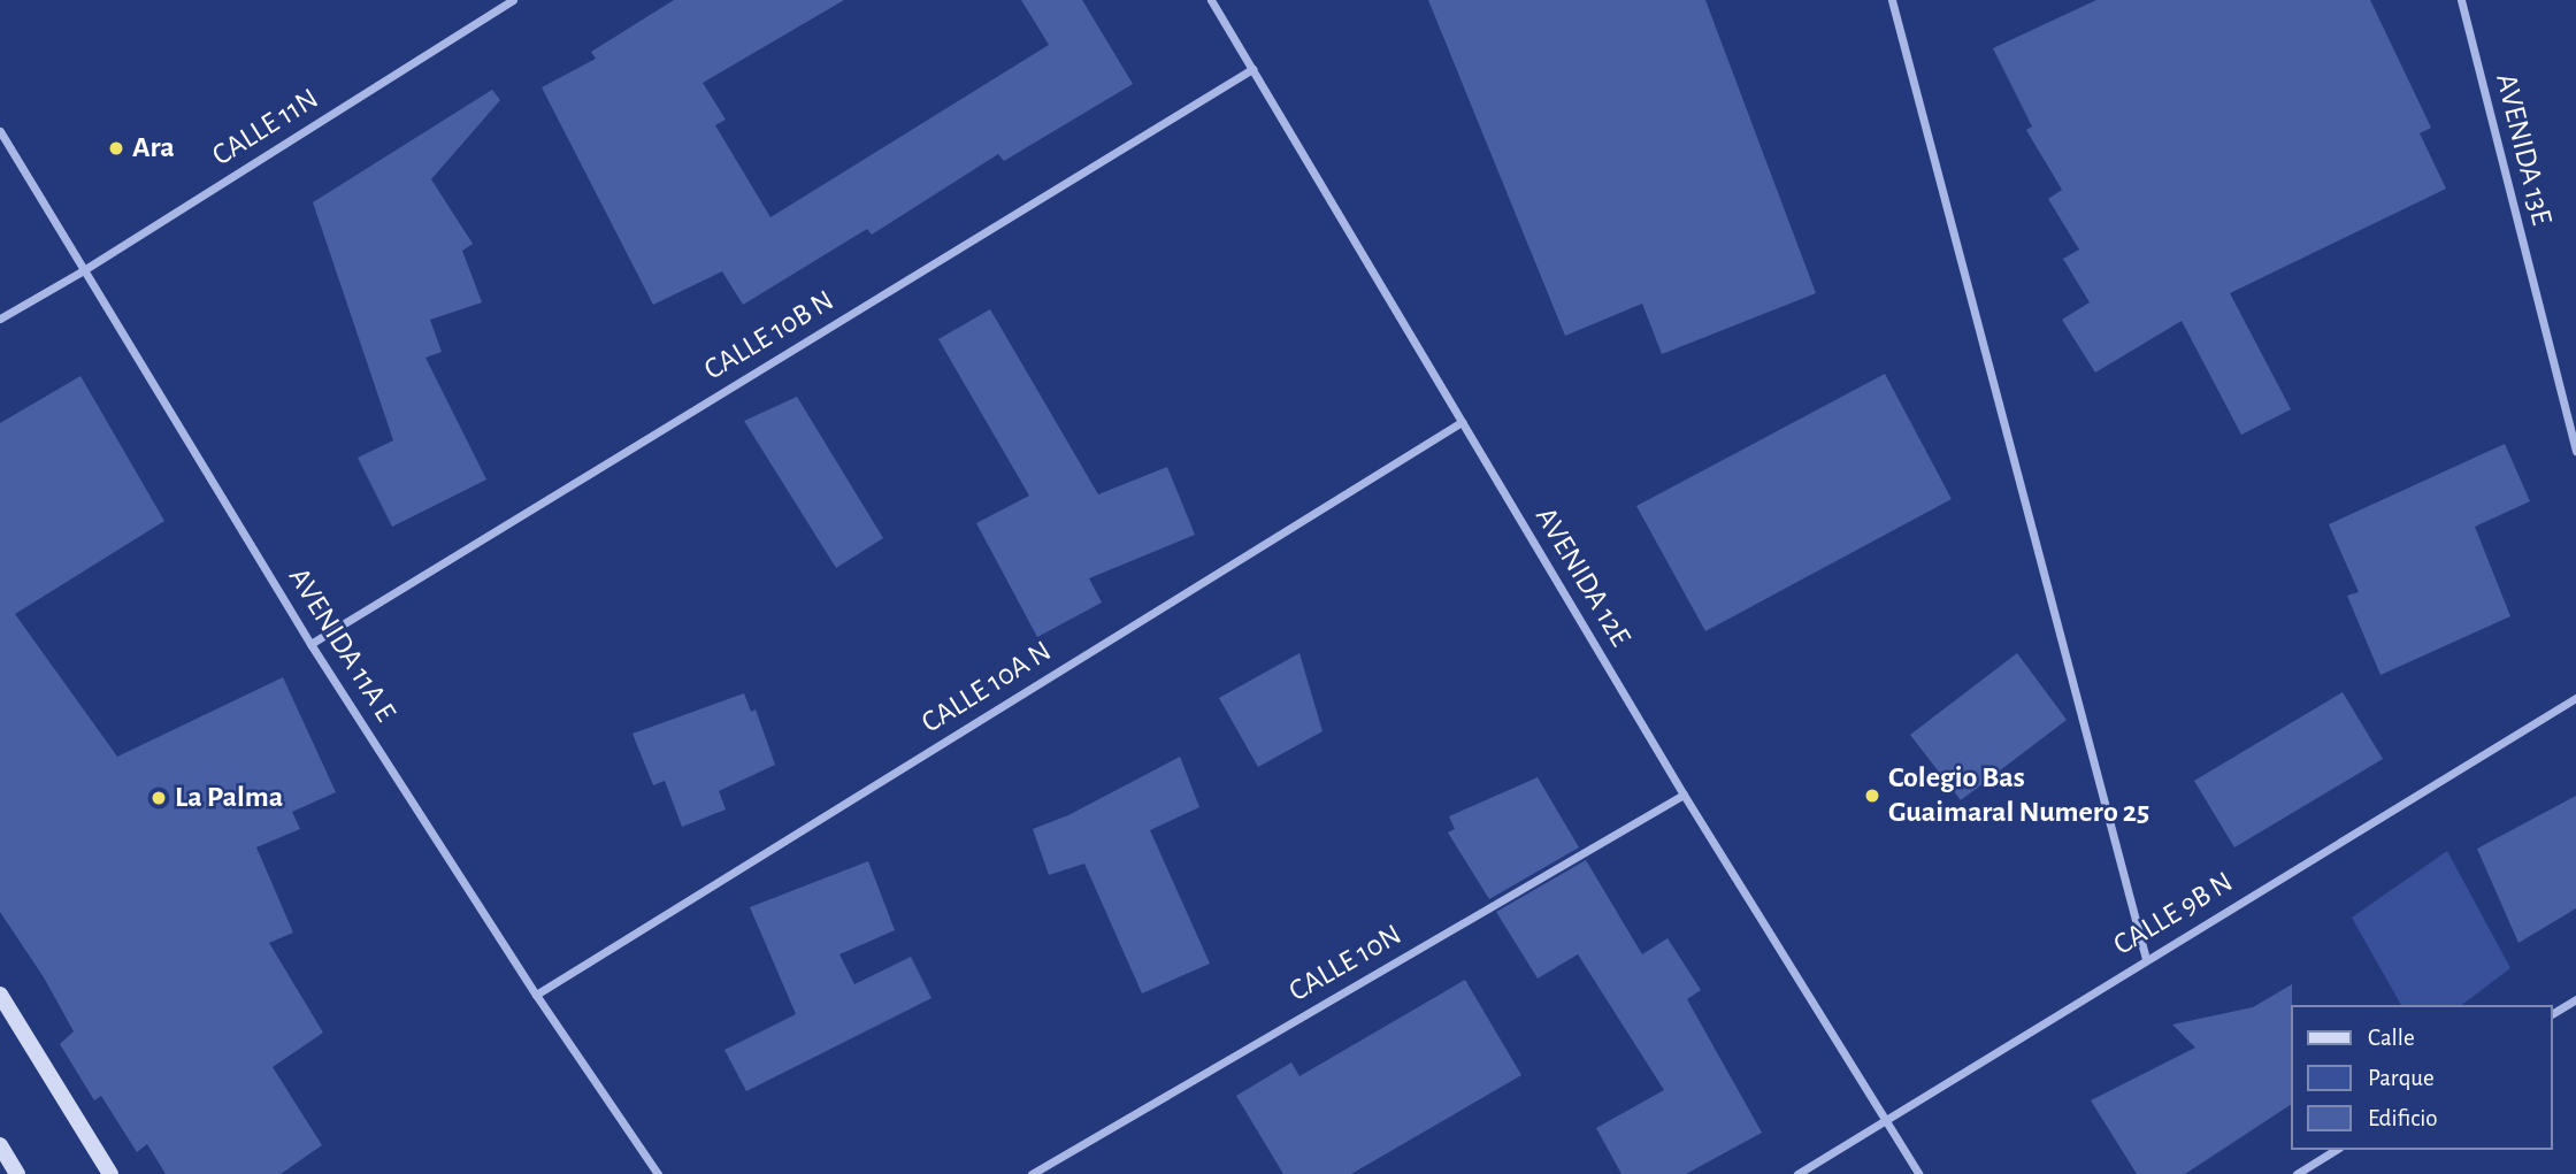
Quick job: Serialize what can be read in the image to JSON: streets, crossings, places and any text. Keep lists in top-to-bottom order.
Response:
{
  "streets": {
    "street": [
      "CALLE 11N",
      "AVENIDA 13E",
      "CALLE 10B N",
      "AVENIDA 12E",
      "AVENIDA 11A E",
      "CALLE 10A N",
      "CALLE 9B N",
      "CALLE 10N"
    ]
  },
  "crossings": [
    ["CALLE 11N", "AVENIDA 11A E"],
    ["CALLE 10B N", "AVENIDA 12E"],
    ["CALLE 10B N", "AVENIDA 11A E"],
    ["AVENIDA 12E", "CALLE 10A N"],
    ["AVENIDA 12E", "CALLE 9B N"],
    ["AVENIDA 12E", "CALLE 10N"],
    ["AVENIDA 11A E", "CALLE 10A N"]
  ],
  "places": ["Ara", "Colegio Bas Guaimaral Numero 25", "La Palma"],
  "legend": ["Calle", "Parque", "Edificio"]
}
